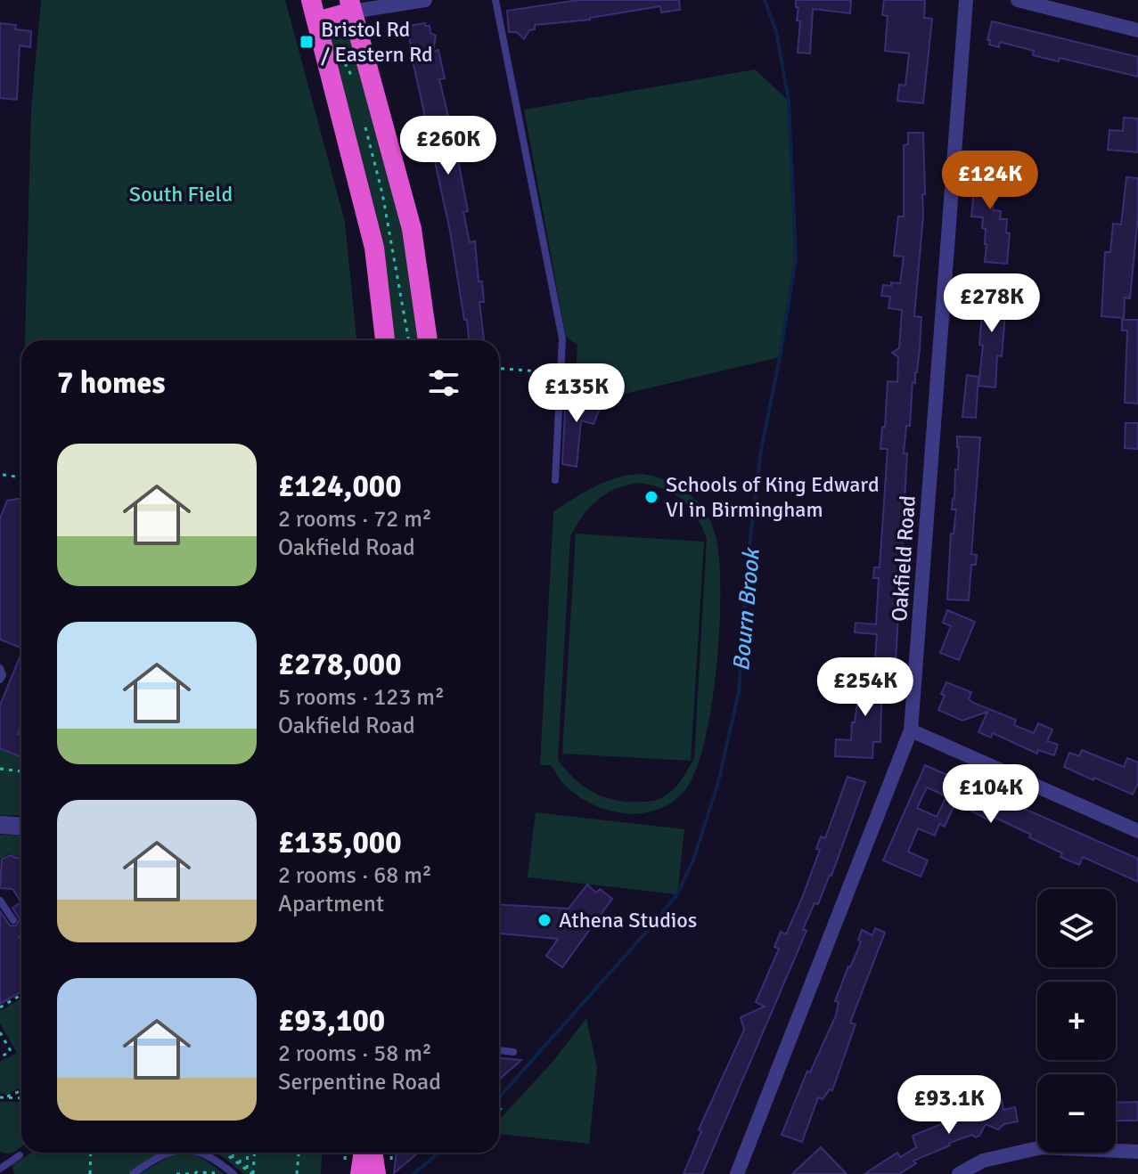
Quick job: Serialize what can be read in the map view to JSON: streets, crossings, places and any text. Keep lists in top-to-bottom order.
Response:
{
  "streets": {
    "street": ["Oakfield Road"]
  },
  "water": ["Bourn Brook"],
  "parks": ["South Field"],
  "places": {
    "transit": ["Bristol Rd / Eastern Rd"],
    "other": ["Schools of King Edward VI in Birmingham", "Athena Studios"]
  },
  "page": {
    "price": [
      "£260K",
      "£124K",
      "£278K",
      "£135K",
      "£254K",
      "£104K",
      "£93.1K"
    ],
    "heading": "7 homes",
    "list": [
      {
        "name": "£124,000",
        "note": "2 rooms · 72 m² · Oakfield Road"
      },
      {
        "name": "£278,000",
        "note": "5 rooms · 123 m² · Oakfield Road"
      },
      {
        "name": "£135,000",
        "note": "2 rooms · 68 m² · Apartment"
      },
      {
        "name": "£93,100",
        "note": "2 rooms · 58 m² · Serpentine Road"
      }
    ],
    "map_buttons": ["+", "−"]
  }
}
